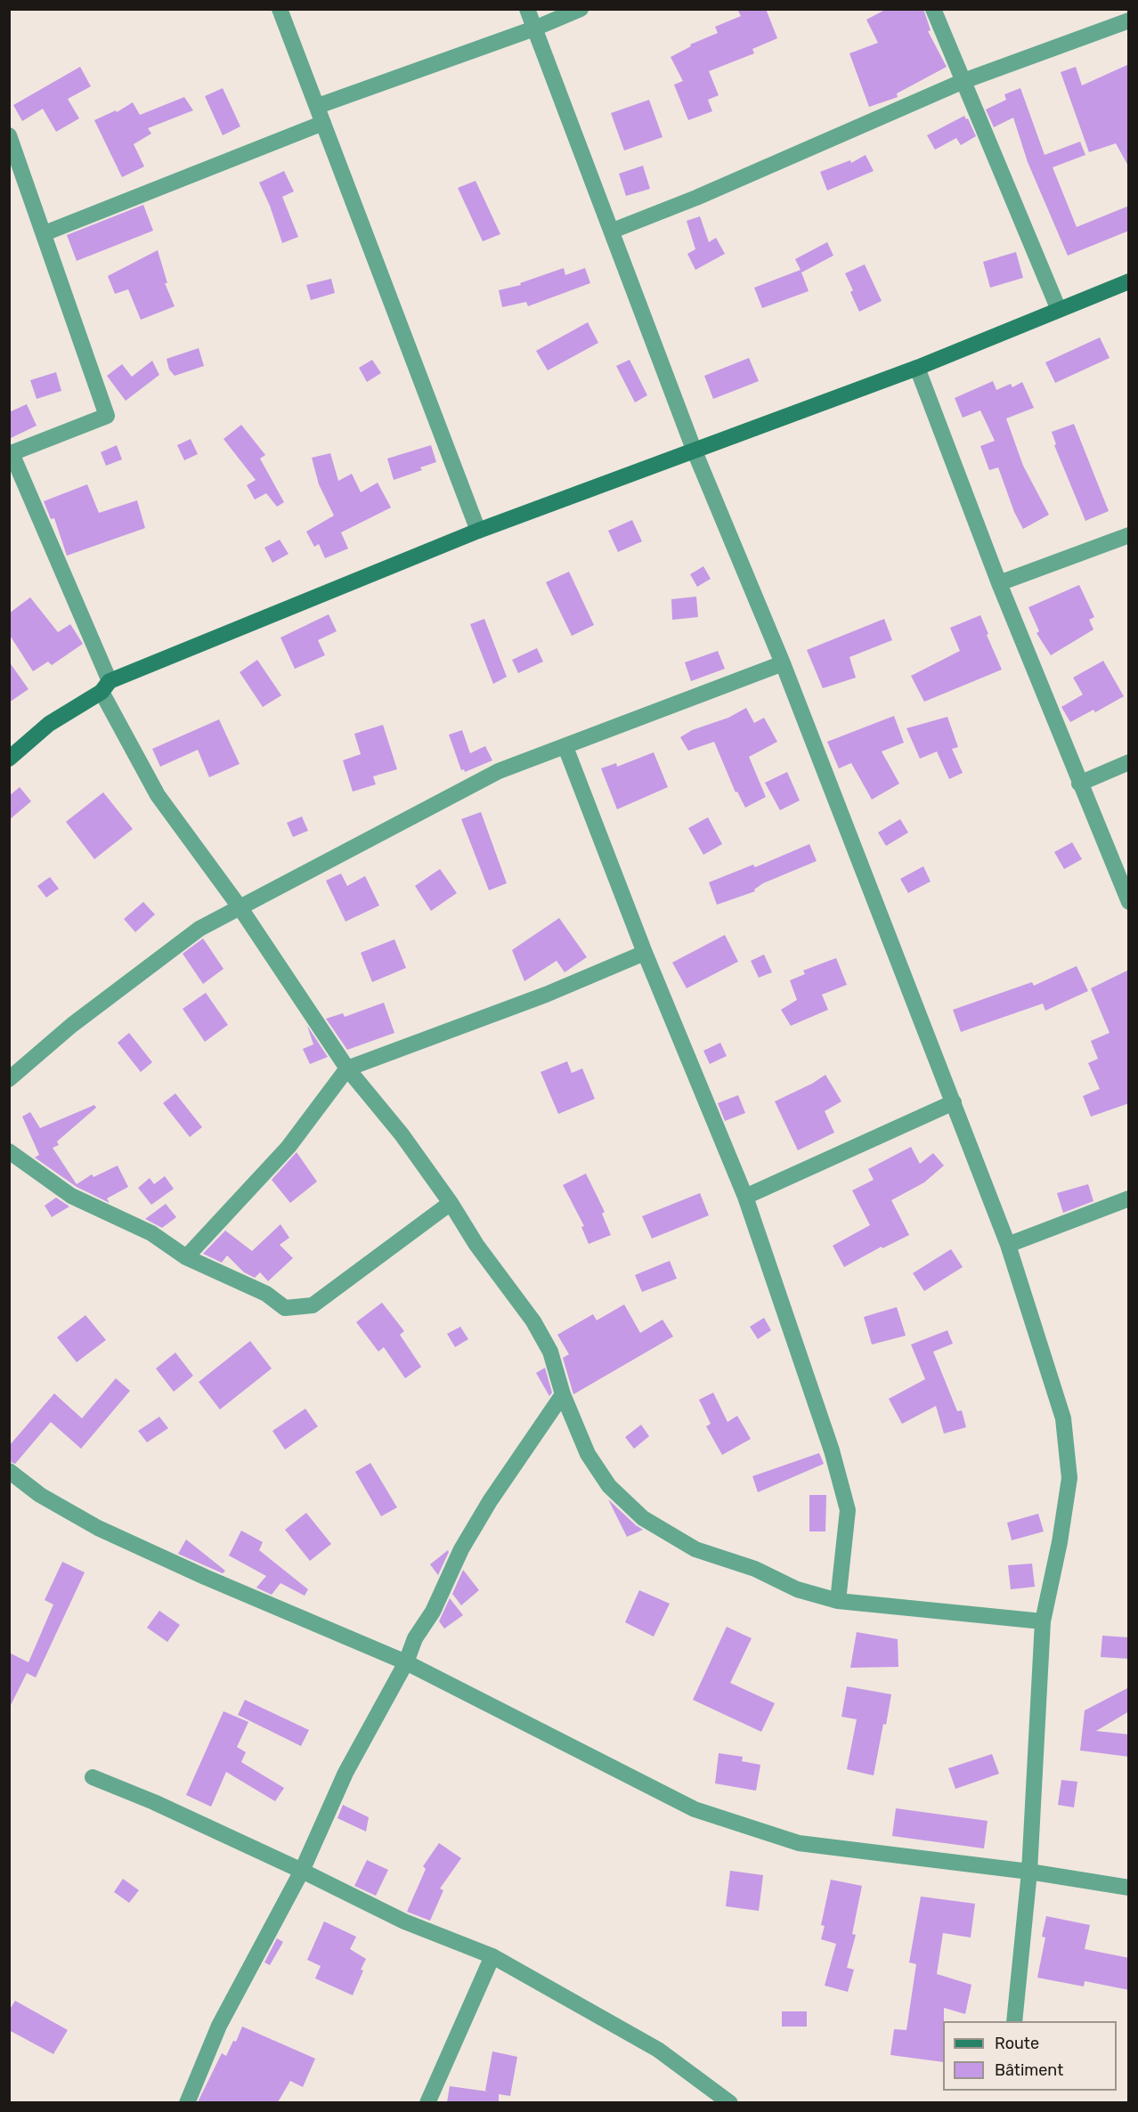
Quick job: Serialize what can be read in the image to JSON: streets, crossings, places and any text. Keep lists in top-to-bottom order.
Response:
{
  "legend": ["Route", "Bâtiment"]
}
